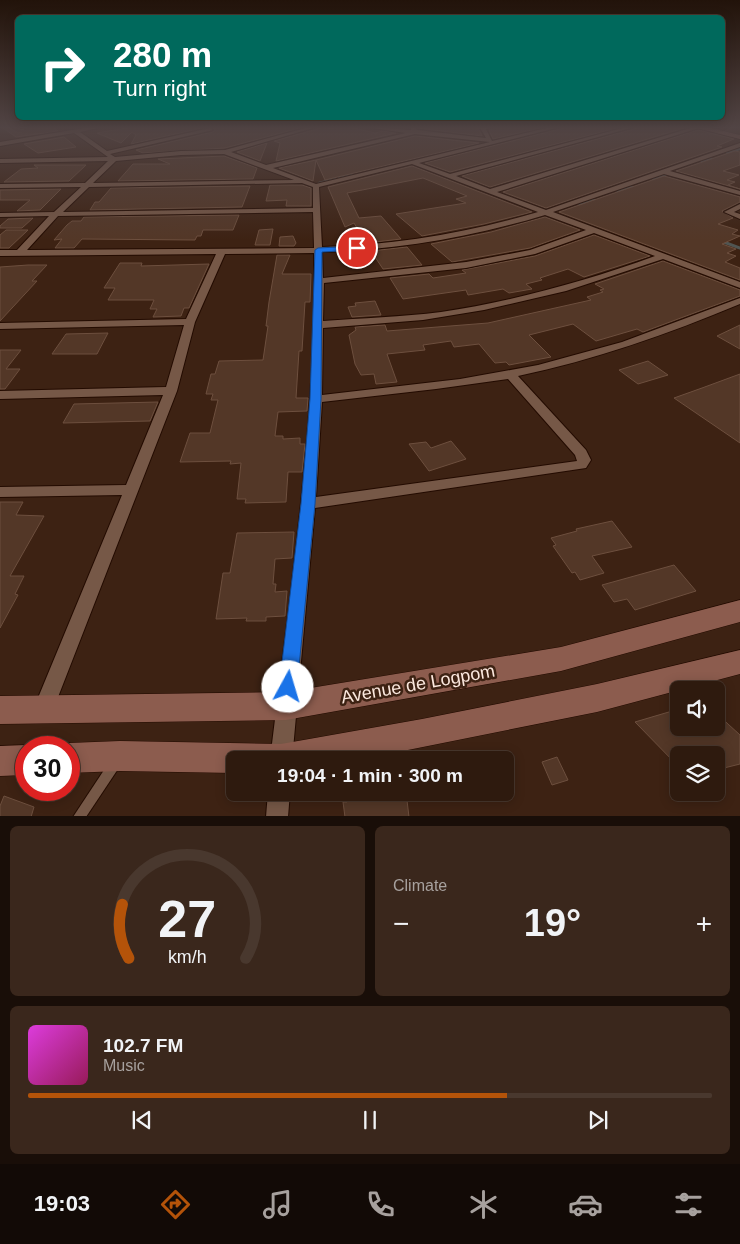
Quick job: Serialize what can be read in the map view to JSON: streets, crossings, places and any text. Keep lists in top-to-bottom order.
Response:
{
  "streets": {
    "main road": ["Avenue de Logpom"]
  },
  "page": {
    "turn": ["280 m", "Turn right"],
    "limit": "30",
    "trip": "19:04 · 1 min · 300 m",
    "tile": "Climate",
    "heat": ["−", "19°", "+"],
    "song": ["102.7 FM", "Music"],
    "tabs": "19:03",
    "gauge": ["27", "km/h"]
  }
}
